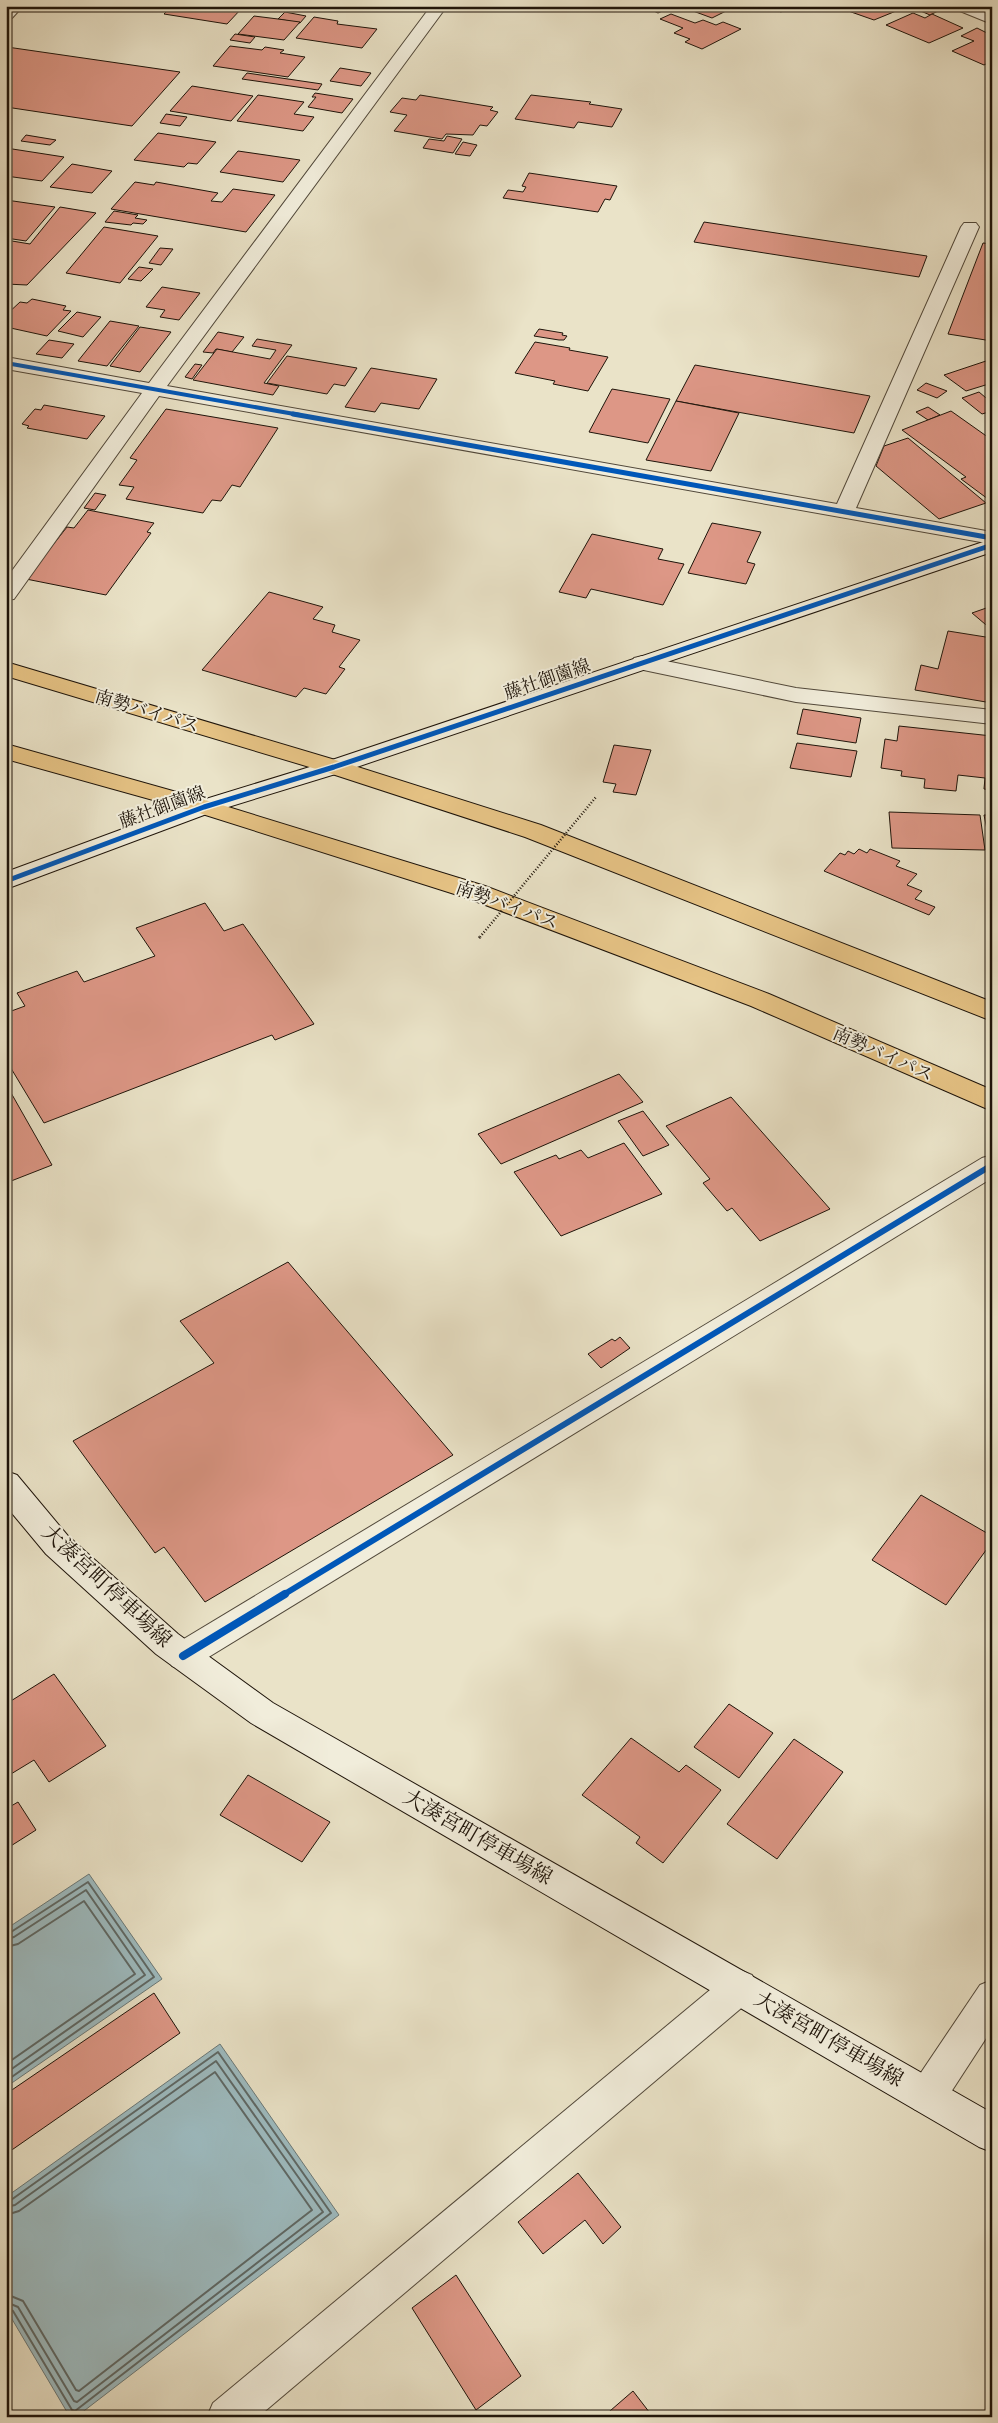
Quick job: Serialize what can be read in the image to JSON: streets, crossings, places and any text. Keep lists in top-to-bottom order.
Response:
{
  "streets": {
    "highway": ["南勢バイパス"],
    "street": ["藤社御薗線", "大湊宮町停車場線"]
  },
  "crossings": [
    ["藤社御薗線", "南勢バイパス"]
  ]
}
